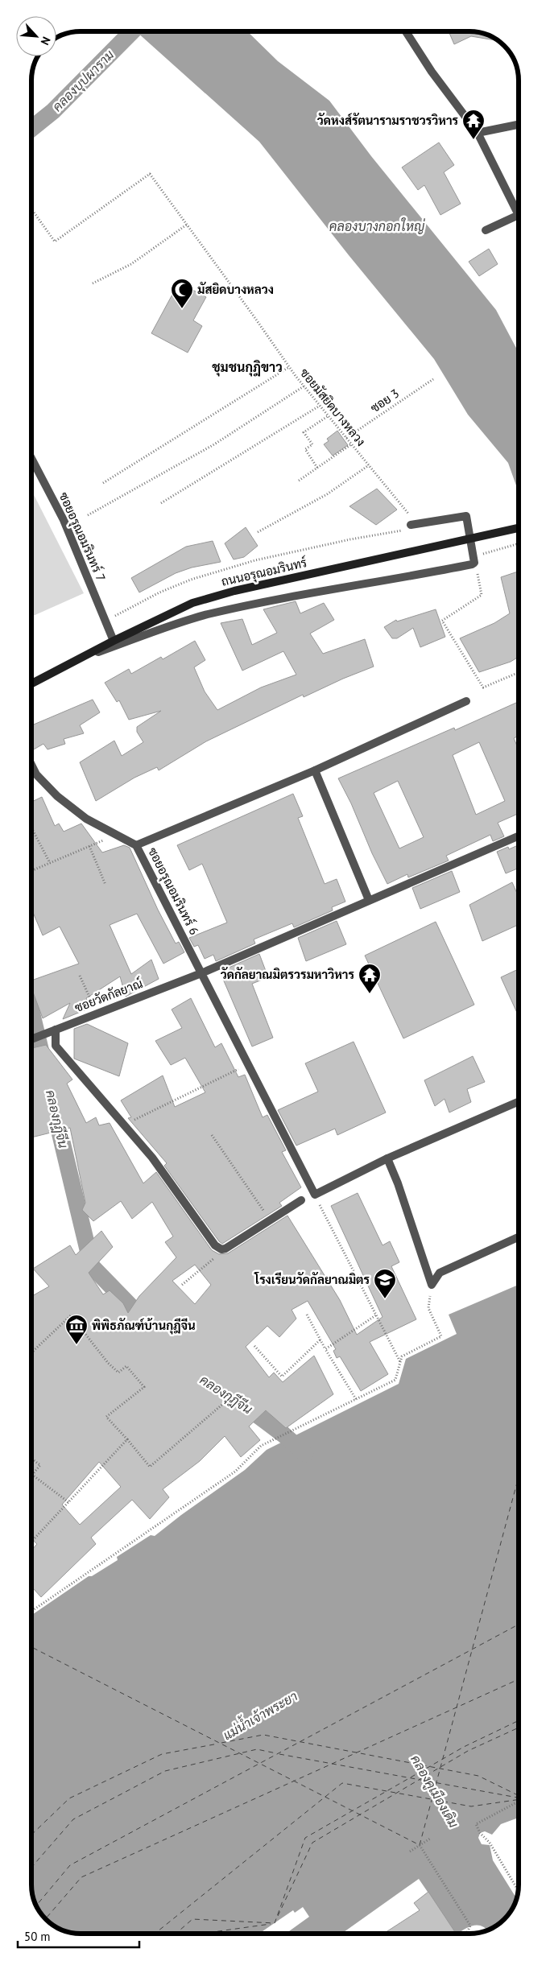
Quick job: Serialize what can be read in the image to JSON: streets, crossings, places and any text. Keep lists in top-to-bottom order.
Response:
{
  "streets": {
    "main road": ["ถนนอรุณอมรินทร์"],
    "street": ["ซอยอรุณอมรินทร์ 7", "ซอยอรุณอมรินทร์ 6", "ซอยวัดกัลยาณ์"],
    "path": ["ซอย 3", "ซอยมัสยิดบางหลวง"]
  },
  "crossings": [
    ["ซอย 3", "ซอยมัสยิดบางหลวง"],
    ["ซอยอรุณอมรินทร์ 7", "ถนนอรุณอมรินทร์"],
    ["ซอยอรุณอมรินทร์ 6", "ซอยวัดกัลยาณ์"]
  ],
  "districts": ["ชุมชนกุฎิขาว"],
  "water": [
    "คลองบุปผาราม",
    "คลองบางกอกใหญ่",
    "คลองกุฎีจีน",
    "แม่น้ำเจ้าพระยา",
    "คลองคูเมืองเดิม"
  ],
  "places": {
    "temple": ["วัดหงส์รัตนารามราชวรวิหาร", "วัดกัลยาณมิตรวรมหาวิหาร"],
    "mosque": ["มัสยิดบางหลวง"],
    "school or university": ["โรงเรียนวัดกัลยาณมิตร"],
    "museum": ["พิพิธภัณฑ์บ้านกุฎีจีน"]
  },
  "scale_bar": "50 m",
  "north": "bottom right"
}
